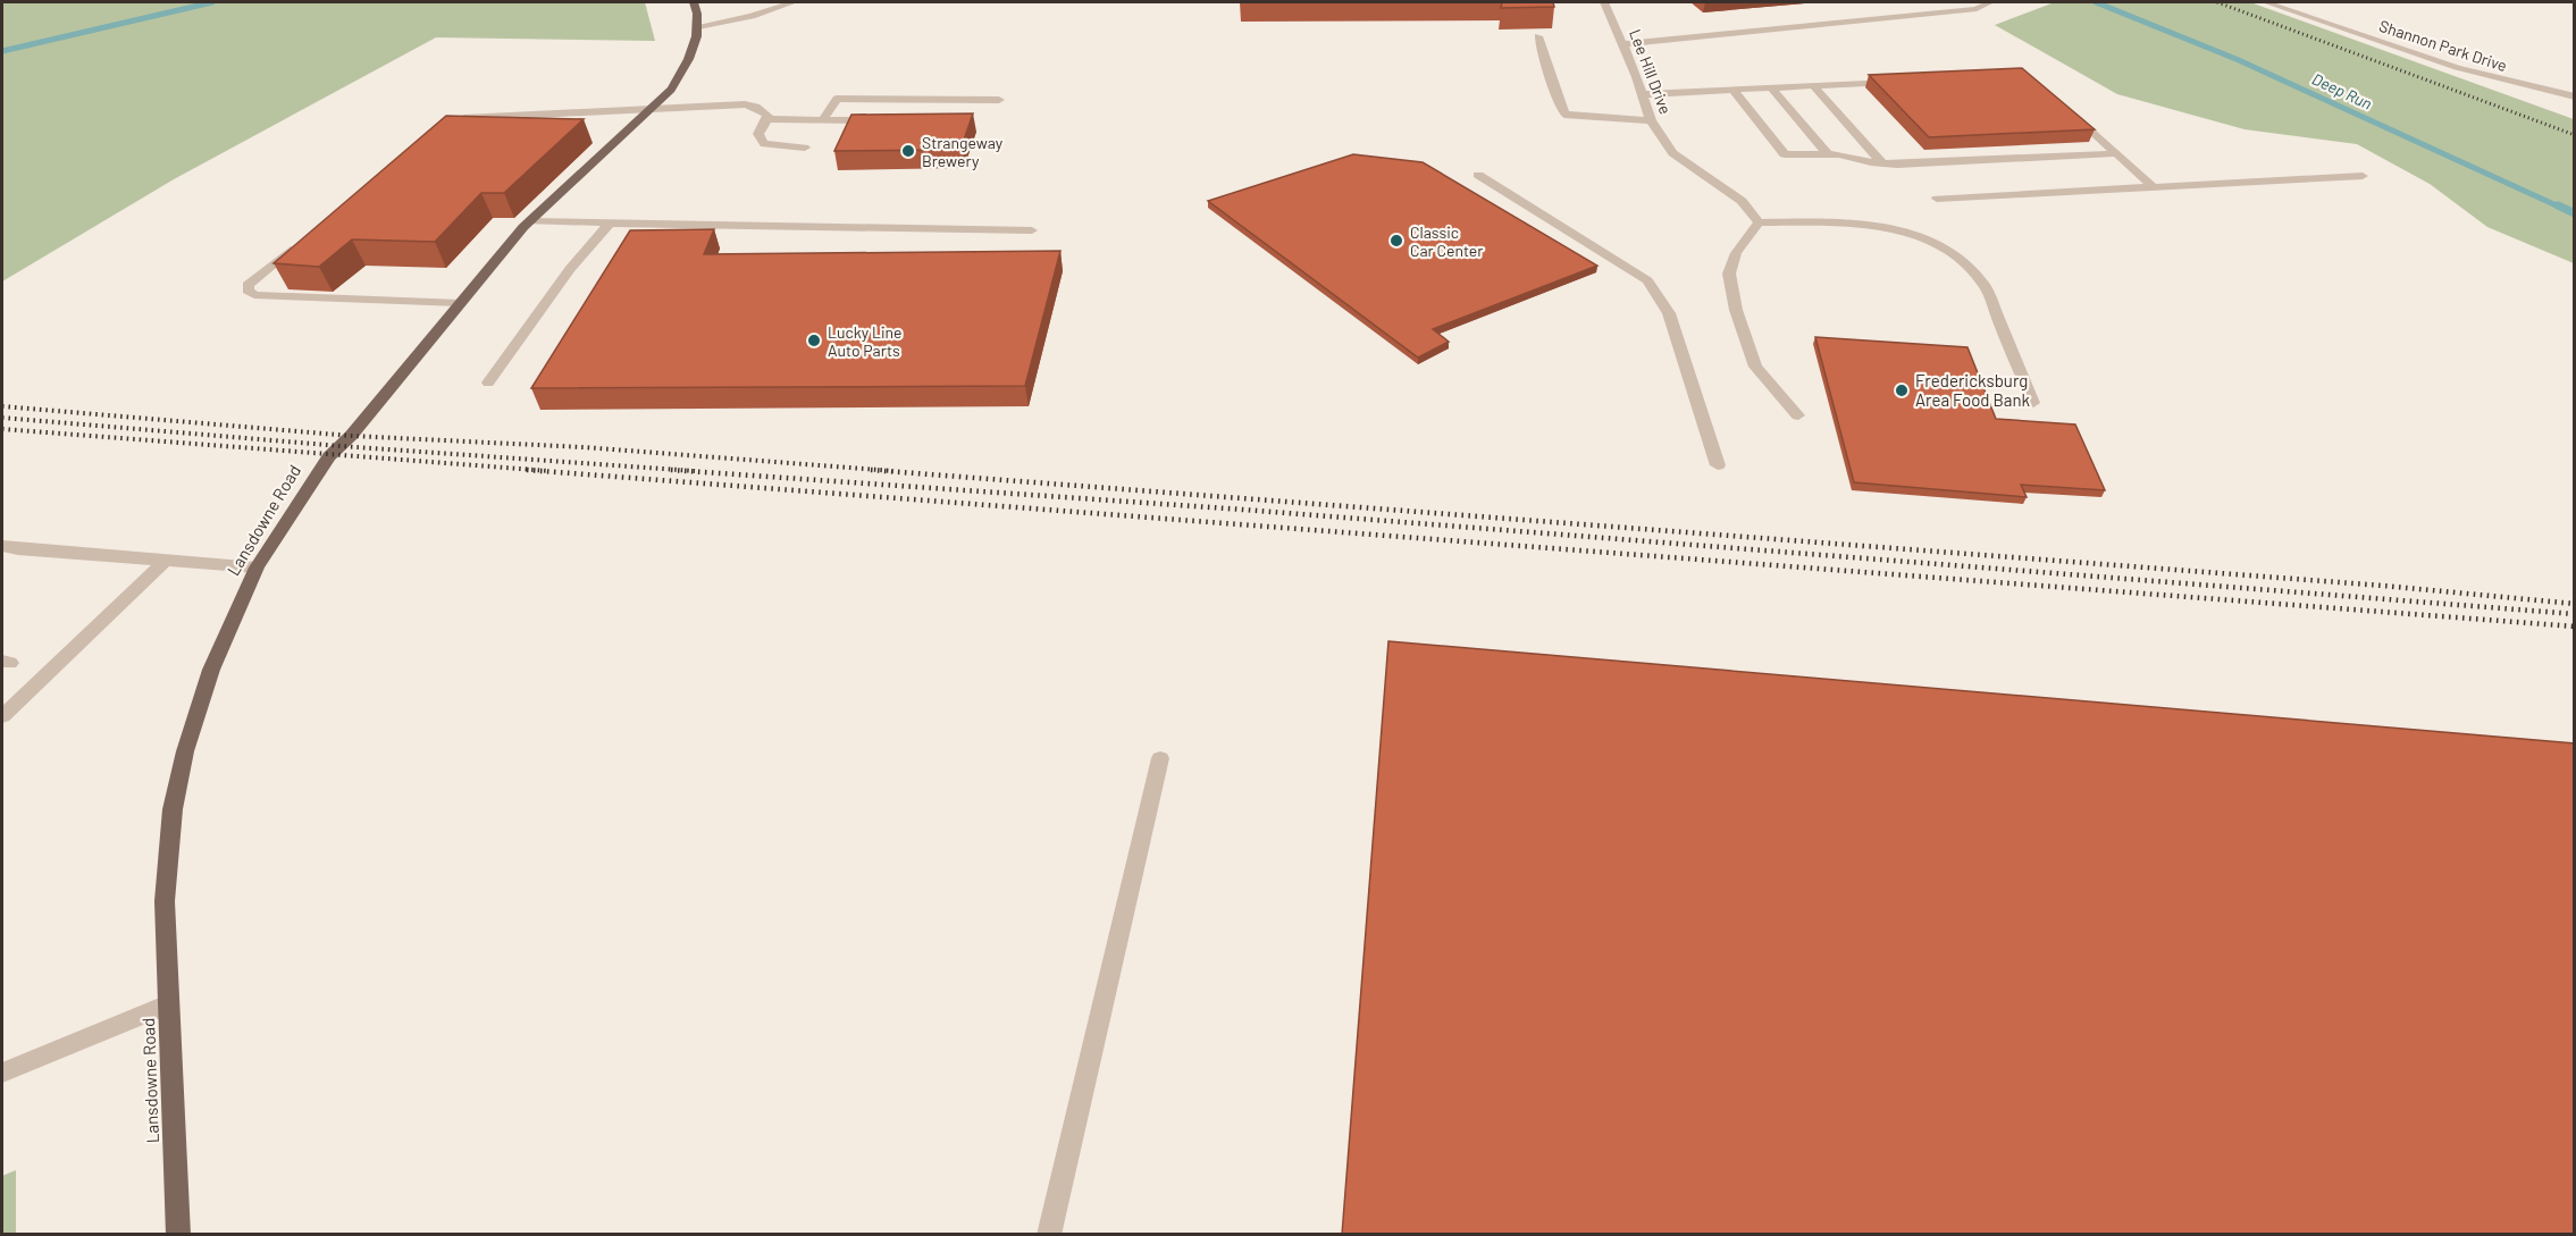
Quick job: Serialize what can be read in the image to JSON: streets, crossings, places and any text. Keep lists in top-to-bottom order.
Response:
{
  "streets": {
    "main road": ["Lansdowne Road"],
    "street": ["Shannon Park Drive", "Lee Hill Drive"]
  },
  "water": ["Deep Run"],
  "places": [
    "Strangeway Brewery",
    "Classic Car Center",
    "Lucky Line Auto Parts",
    "Fredericksburg Area Food Bank"
  ]
}
